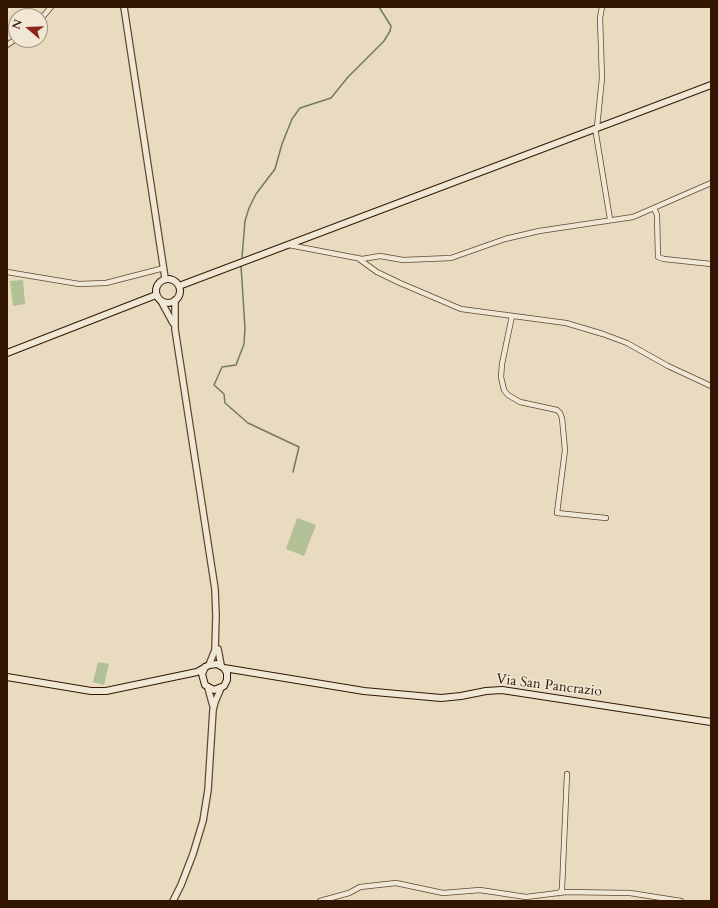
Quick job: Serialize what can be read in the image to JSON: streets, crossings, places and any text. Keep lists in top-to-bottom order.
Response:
{
  "streets": {
    "main road": ["Via San Pancrazio"]
  },
  "north": "left"
}
